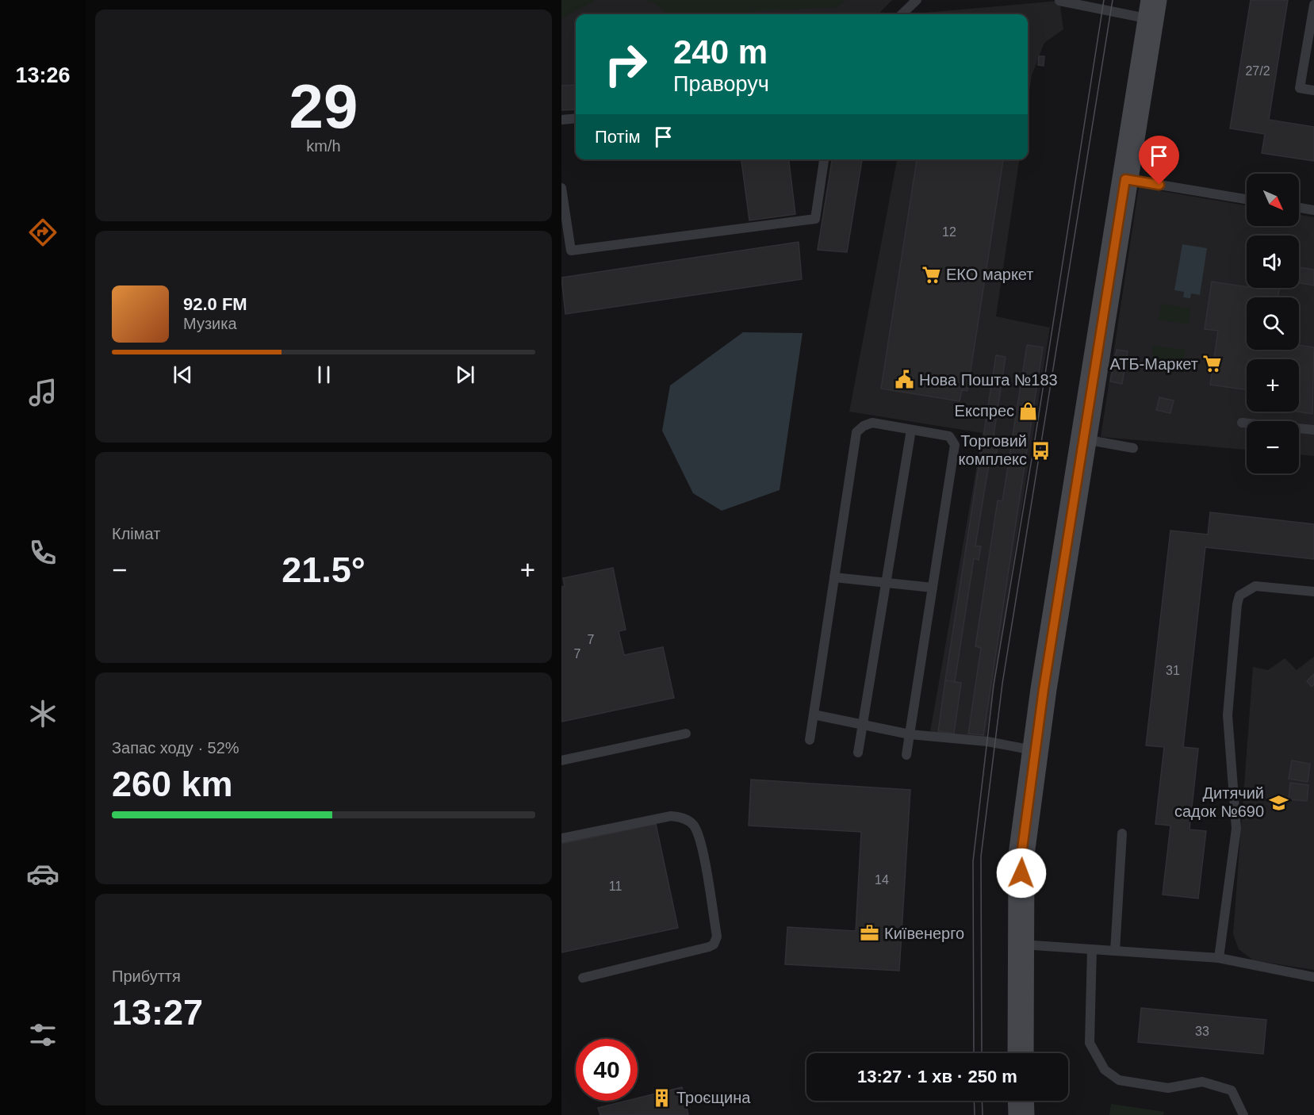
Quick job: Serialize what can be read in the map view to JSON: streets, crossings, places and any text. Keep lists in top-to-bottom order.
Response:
{
  "places": {
    "supermarket": ["ЕКО маркет", "АТБ-Маркет"],
    "public building": ["Нова Пошта №183"],
    "shop": ["Експрес"],
    "bus stop": ["Торговий комплекс"],
    "school or university": ["Дитячий садок №690"],
    "office": ["Київенерго"],
    "building": ["Троєщина"]
  },
  "house_numbers": [
    "27/2",
    "12",
    "7",
    "7",
    "31",
    "14",
    "11",
    "33"
  ],
  "north": "bottom right",
  "page": {
    "tabs": "13:26",
    "tile": [
      ["29", "km/h"],
      "Клімат",
      ["Запас ходу · 52%", "260 km"],
      ["Прибуття", "13:27"]
    ],
    "turn": ["240 m", "Праворуч"],
    "then": "Потім",
    "map_buttons": ["+", "−"],
    "song": ["92.0 FM", "Музика"],
    "heat": ["−", "21.5°", "+"],
    "limit": "40",
    "trip": "13:27 · 1 хв · 250 m"
  }
}
